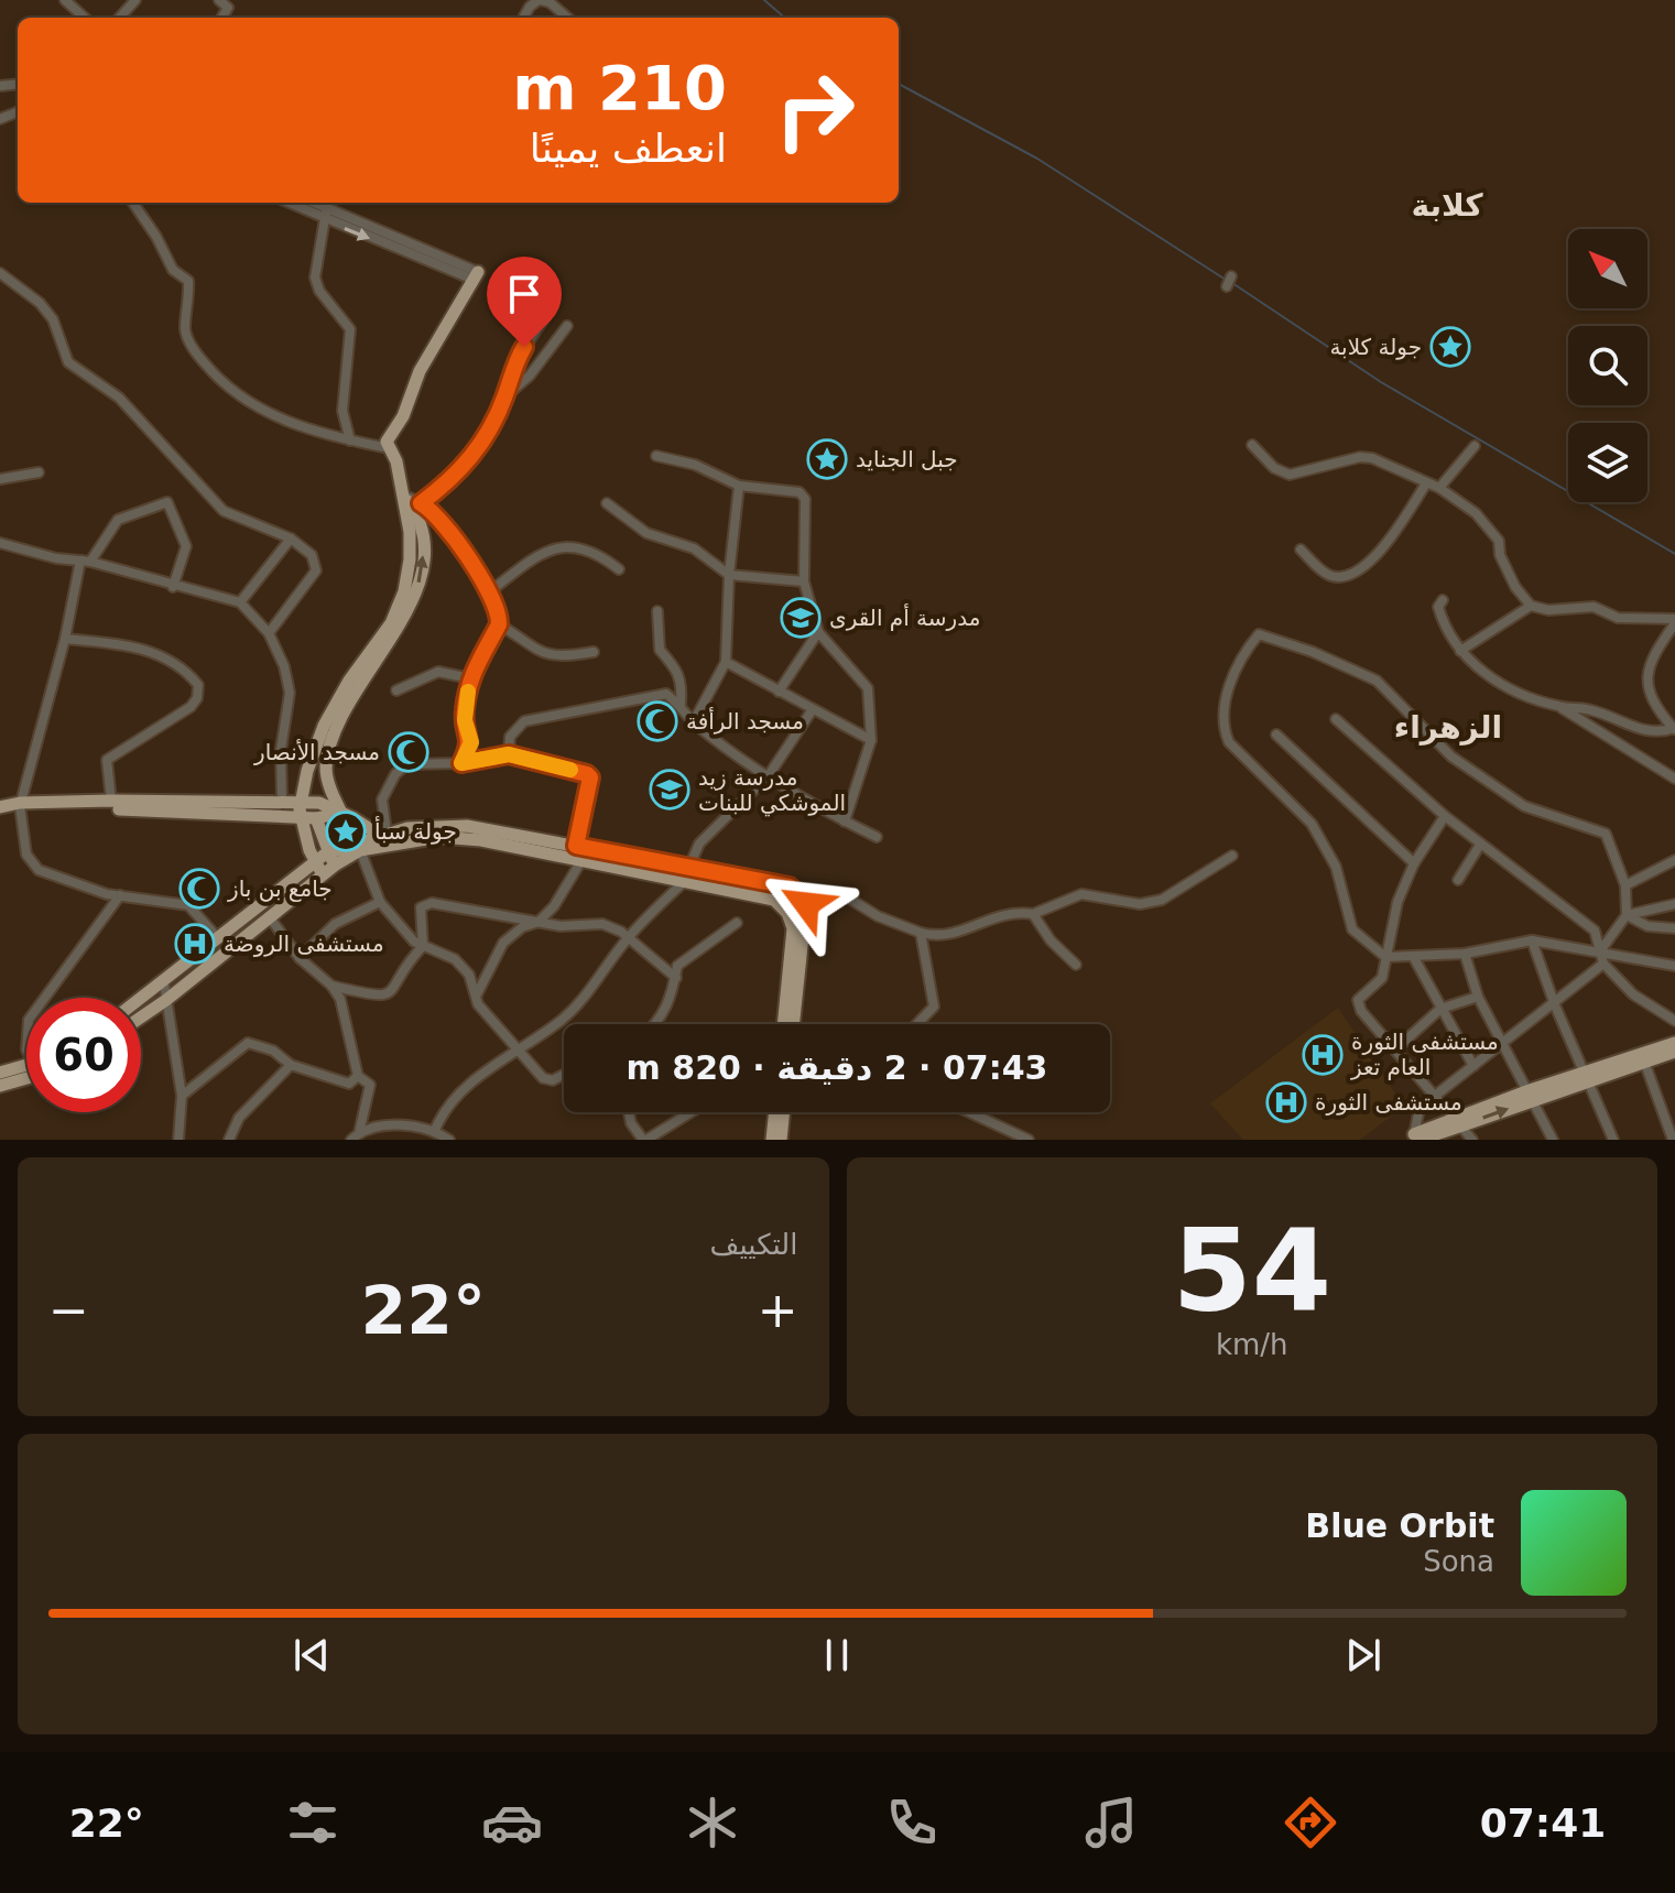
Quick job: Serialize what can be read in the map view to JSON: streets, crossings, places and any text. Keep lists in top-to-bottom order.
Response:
{
  "districts": ["كلابة", "الزهراء"],
  "places": {
    "place": ["جولة كلابة", "جبل الجنايد", "جولة سبأ"],
    "school or university": ["مدرسة أم القرى", "مدرسة زيد الموشكي للبنات"],
    "mosque": ["مسجد الرأفة", "مسجد الأنصار", "جامع بن باز"],
    "hospital": ["مستشفى الروضة", "مستشفى الثورة العام تعز", "مستشفى الثورة"]
  },
  "north": "top left",
  "page": {
    "turn": ["210 m", "انعطف يمينًا"],
    "limit": "60",
    "trip": "07:43 · 2 دقيقة · 820 m",
    "tile": [
      ["54", "km/h"],
      "التكييف"
    ],
    "heat": ["−", "22°", "+"],
    "song": ["Blue Orbit", "Sona"],
    "tabs": ["07:41", "22°"]
  }
}
